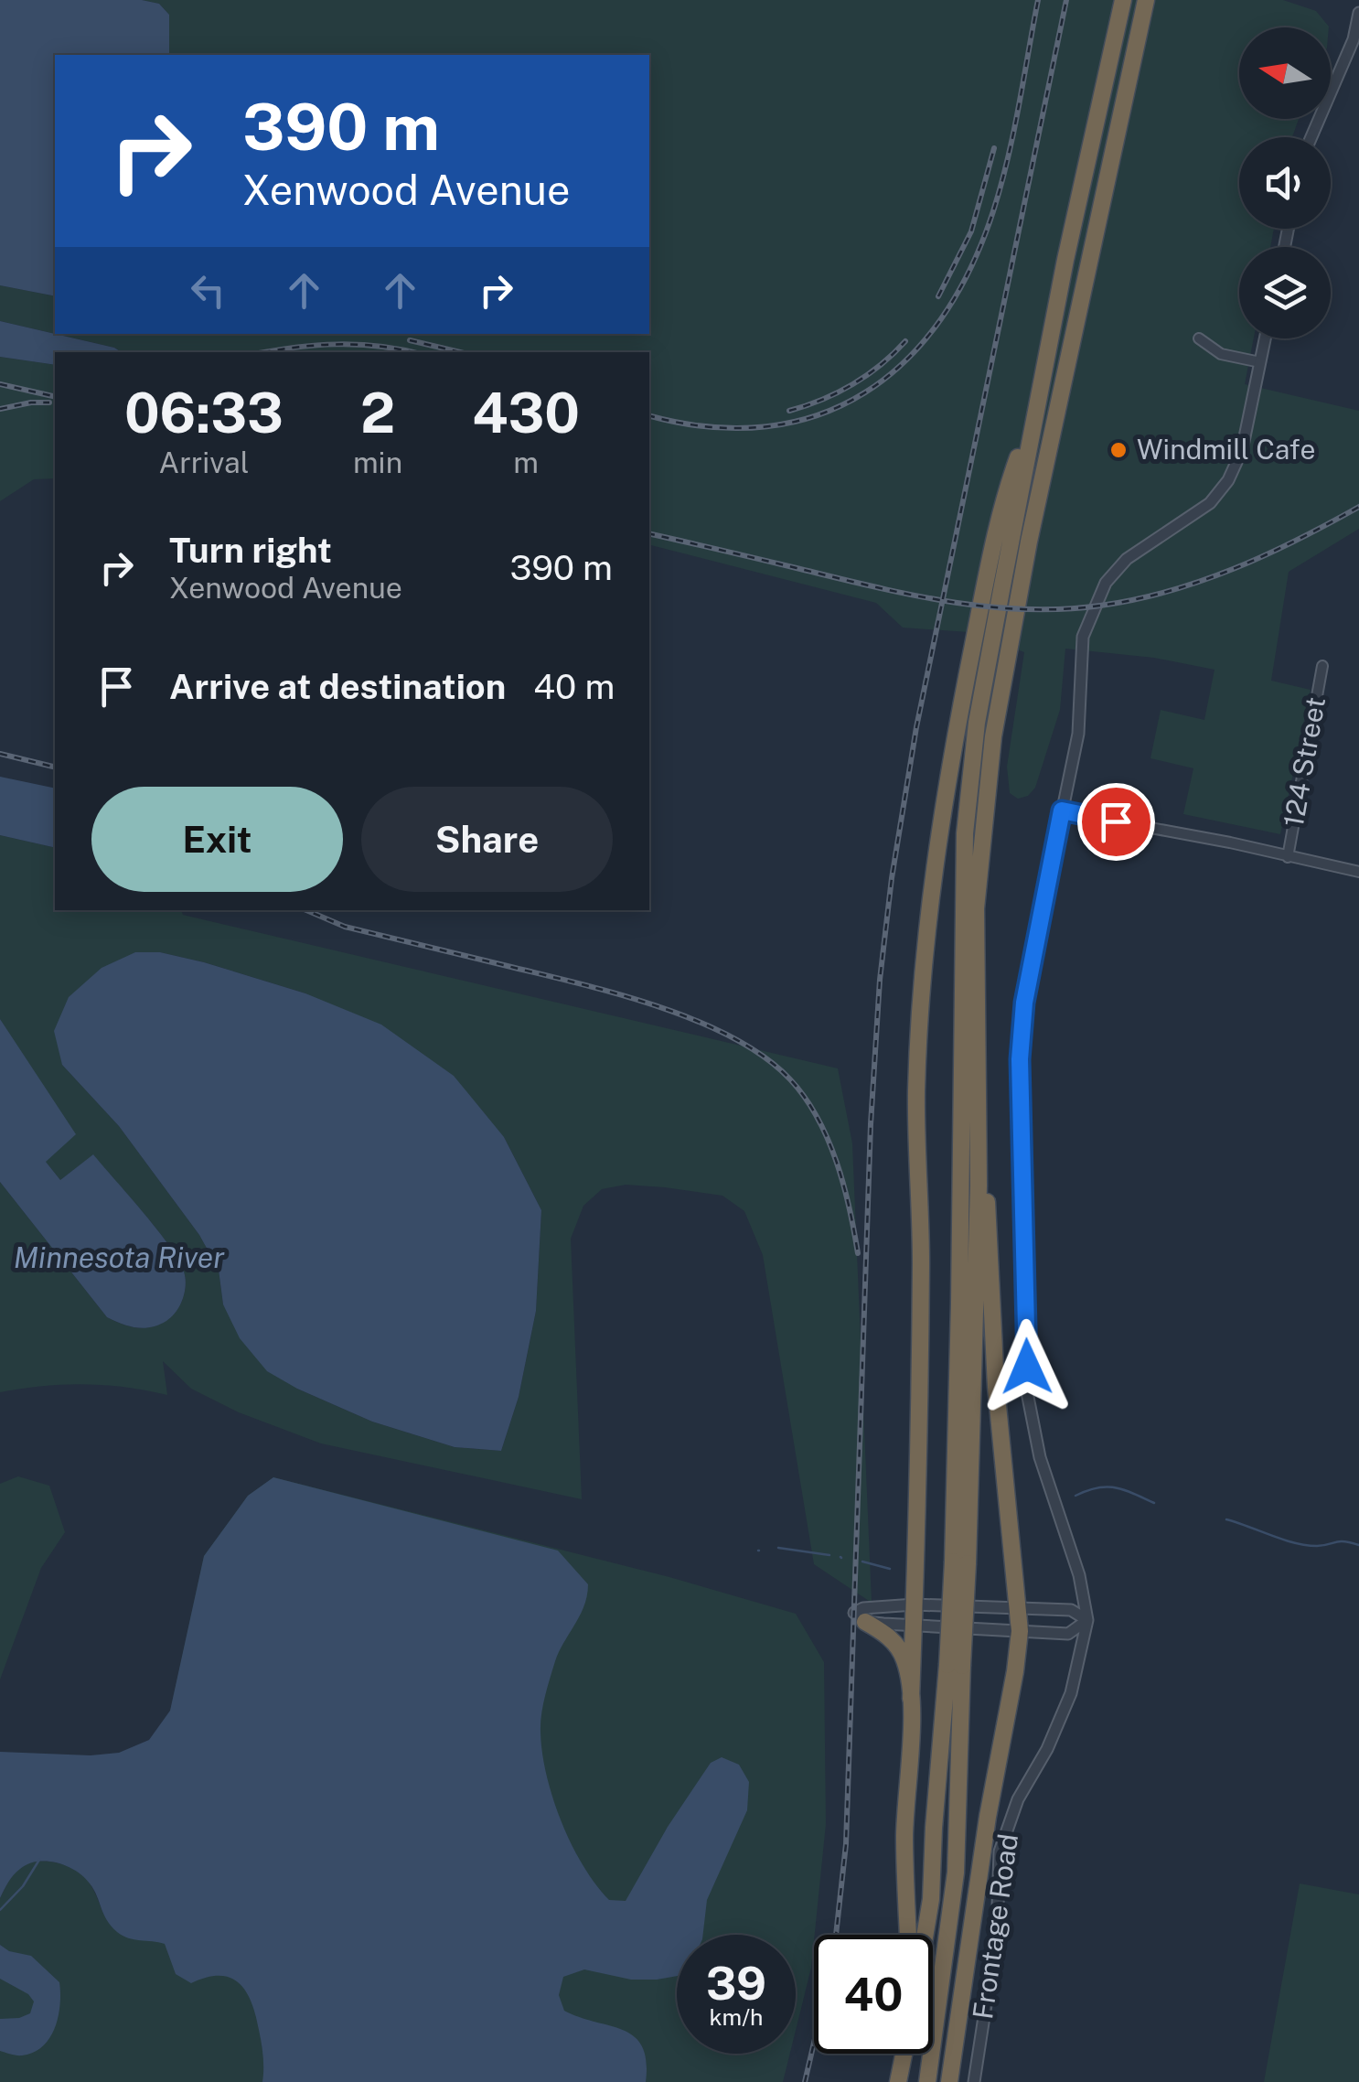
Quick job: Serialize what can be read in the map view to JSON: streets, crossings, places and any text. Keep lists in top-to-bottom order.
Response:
{
  "streets": {
    "street": ["124 Street", "Frontage Road"]
  },
  "water": ["Minnesota River"],
  "places": ["Windmill Cafe"],
  "north": "left",
  "page": {
    "turn": ["390 m", "Xenwood Avenue"],
    "eta": [
      "06:33",
      "Arrival",
      "2",
      "min",
      "430",
      "m"
    ],
    "list": [
      {
        "name": "Turn right",
        "note": "Xenwood Avenue",
        "value": "390 m"
      },
      {
        "name": "Arrive at destination",
        "value": "40 m"
      }
    ],
    "buttons": ["Exit", "Share"],
    "speed": "39 km/h",
    "limit": "40"
  }
}
